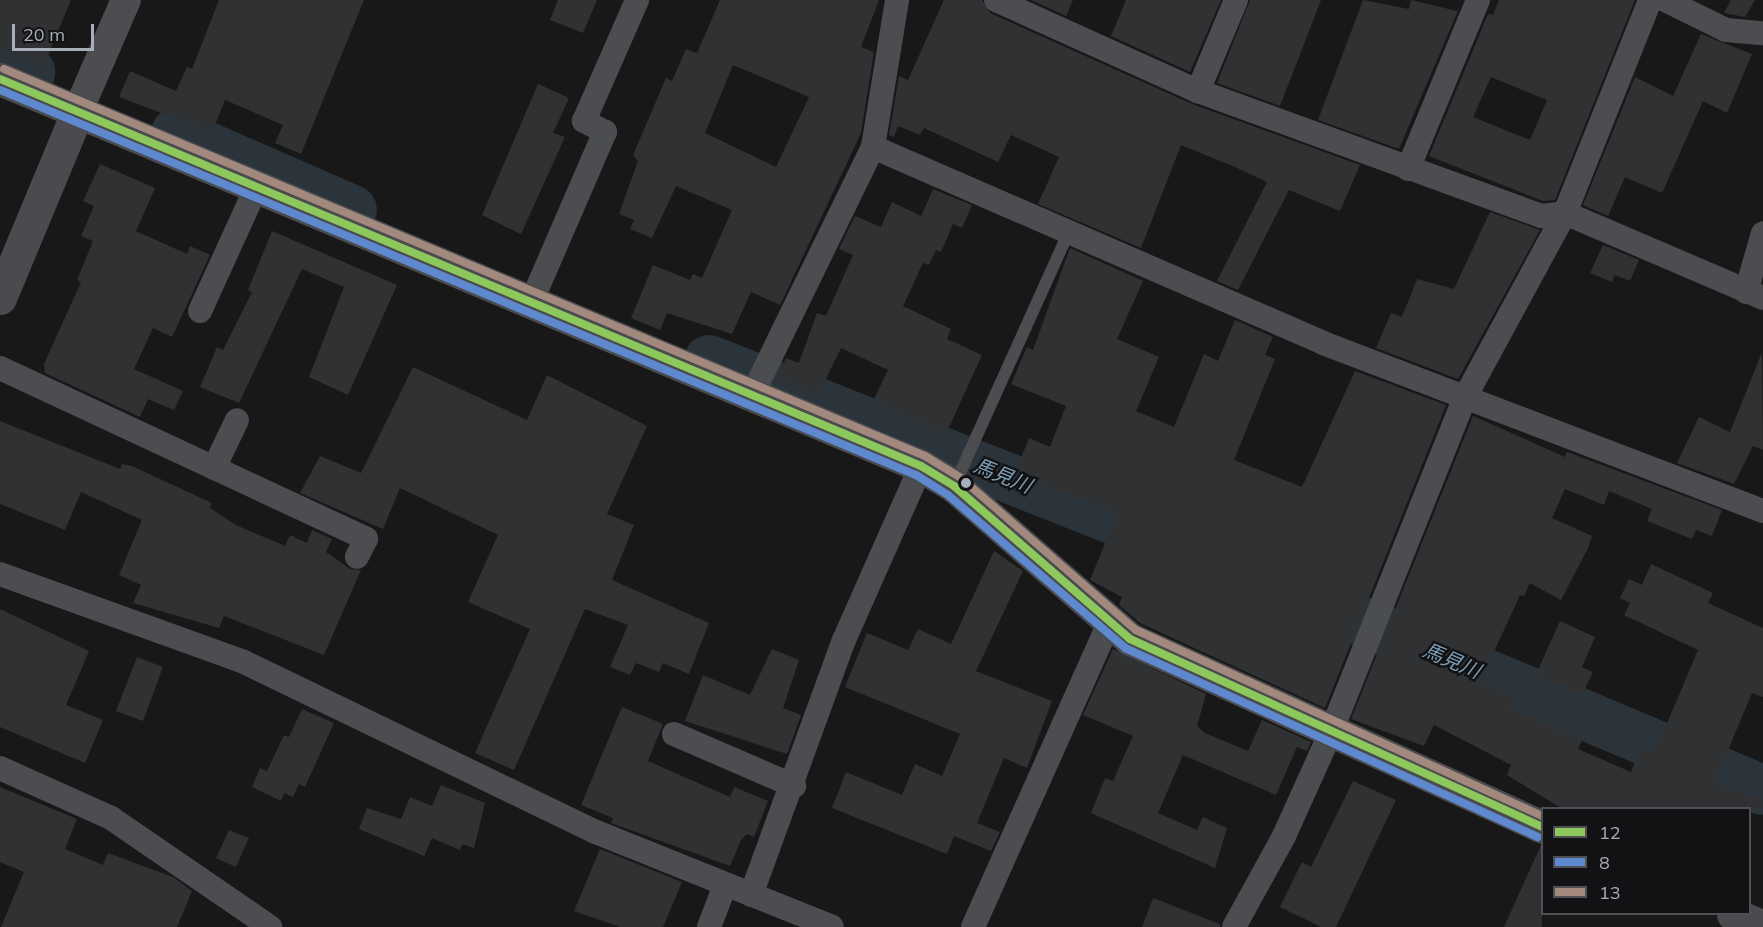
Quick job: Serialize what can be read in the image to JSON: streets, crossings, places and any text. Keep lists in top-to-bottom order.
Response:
{
  "water": ["馬見川"],
  "lines": ["transit line 13", "transit line 12", "transit line 8"],
  "legend": ["12", "8", "13"],
  "scale_bar": "20 m"
}
